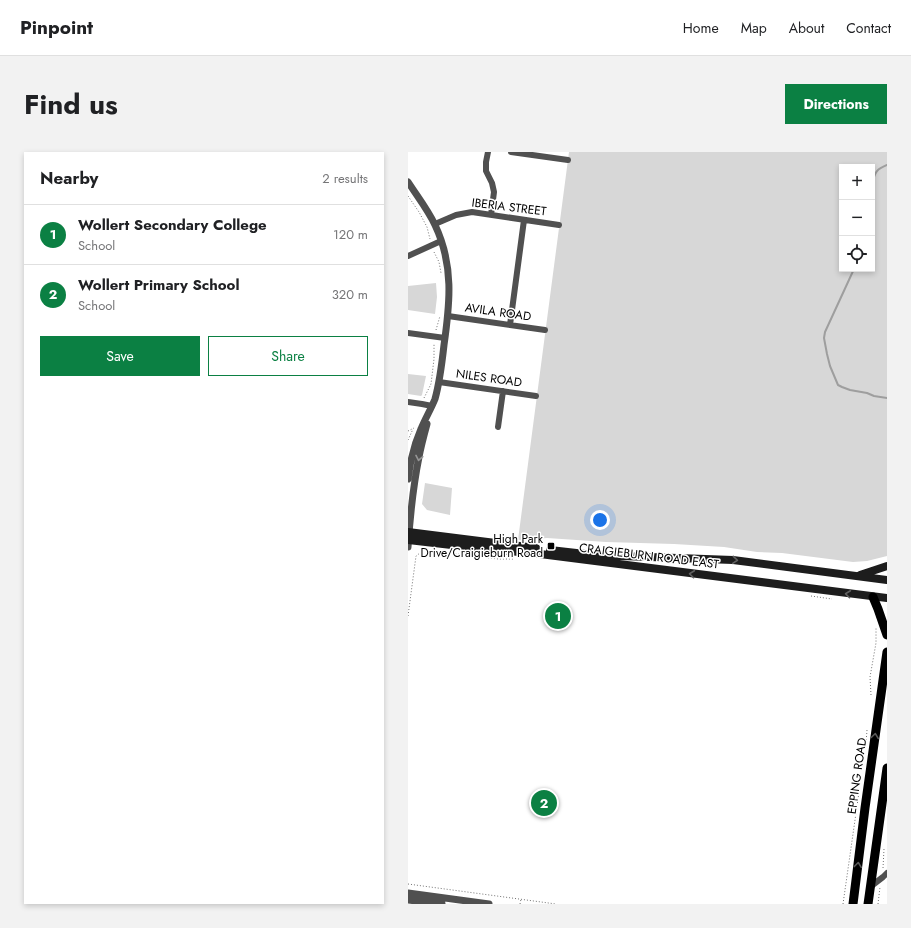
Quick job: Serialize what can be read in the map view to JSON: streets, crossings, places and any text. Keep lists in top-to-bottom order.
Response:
{
  "streets": {
    "main road": ["CRAIGIEBURN ROAD EAST", "EPPING ROAD"],
    "street": ["IBERIA STREET", "AVILA ROAD", "NILES ROAD"]
  },
  "places": {
    "transit": ["High Park Drive/Craigieburn Road"]
  },
  "page": {
    "header": "Pinpoint",
    "nav": [
      "Home",
      "Map",
      "About",
      "Contact"
    ],
    "title": "Find us",
    "buttons": [
      "Directions",
      ["Save", "Share"]
    ],
    "heading": ["Nearby", "2 results"],
    "map_buttons": ["+", "−"],
    "list": [
      {
        "mark": "1",
        "name": "Wollert Secondary College",
        "note": "School",
        "value": "120 m"
      },
      {
        "mark": "2",
        "name": "Wollert Primary School",
        "note": "School",
        "value": "320 m"
      }
    ],
    "pins": ["1", "2"]
  }
}
